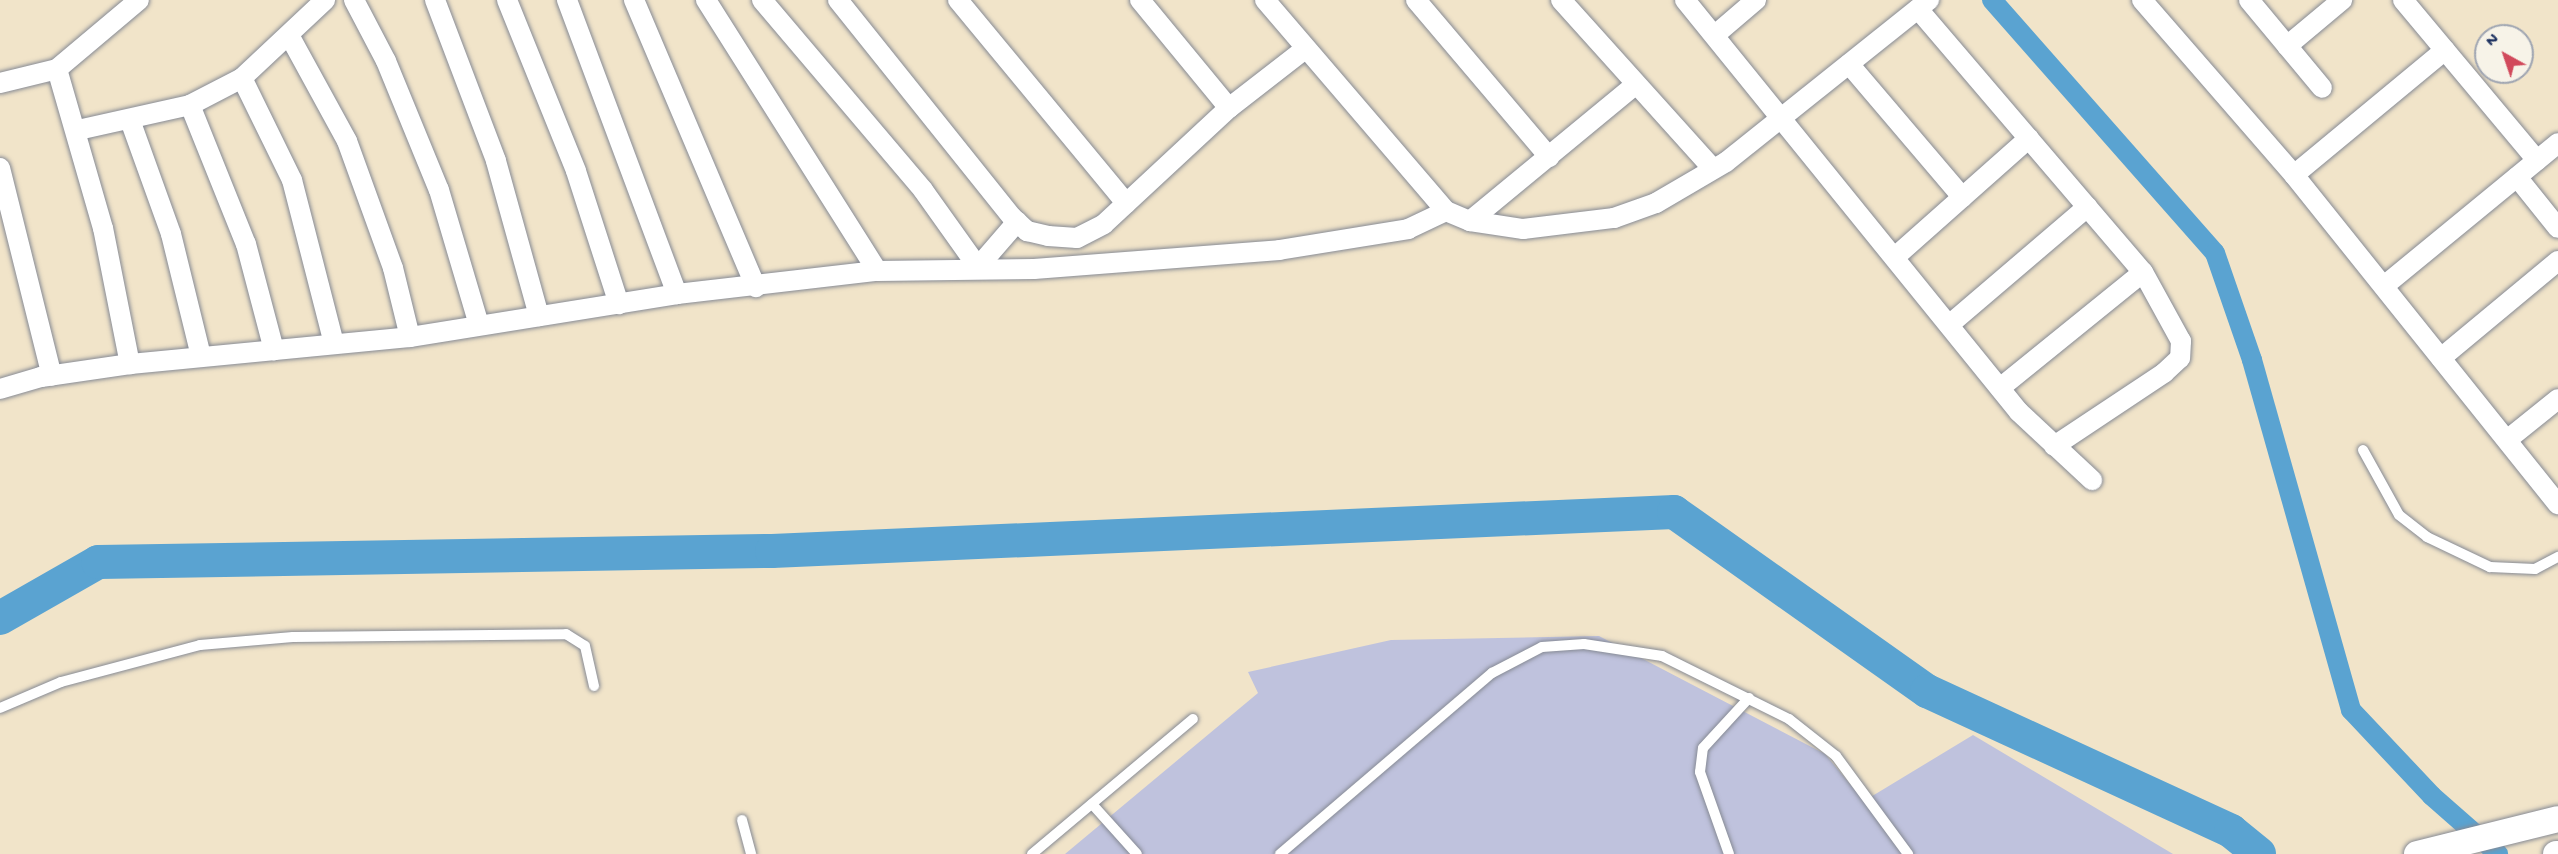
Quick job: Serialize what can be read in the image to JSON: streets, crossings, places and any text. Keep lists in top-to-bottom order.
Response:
{
  "north": "top left"
}
